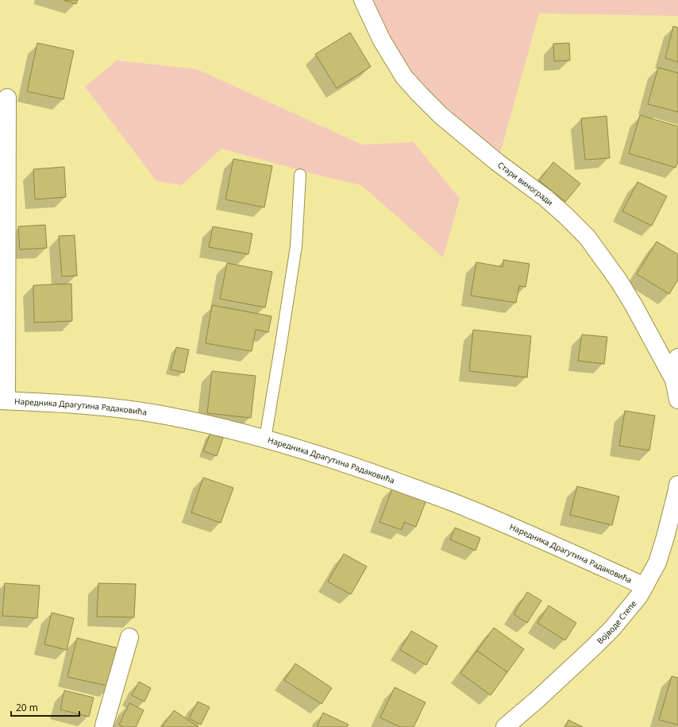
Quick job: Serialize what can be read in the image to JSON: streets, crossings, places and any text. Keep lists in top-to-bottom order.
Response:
{
  "streets": {
    "street": ["Стари виногради", "Наредника Драгутина Радаковића", "Војводе Степе"]
  },
  "crossings": [
    ["Наредника Драгутина Радаковића", "Војводе Степе"]
  ],
  "scale_bar": "20 m"
}
